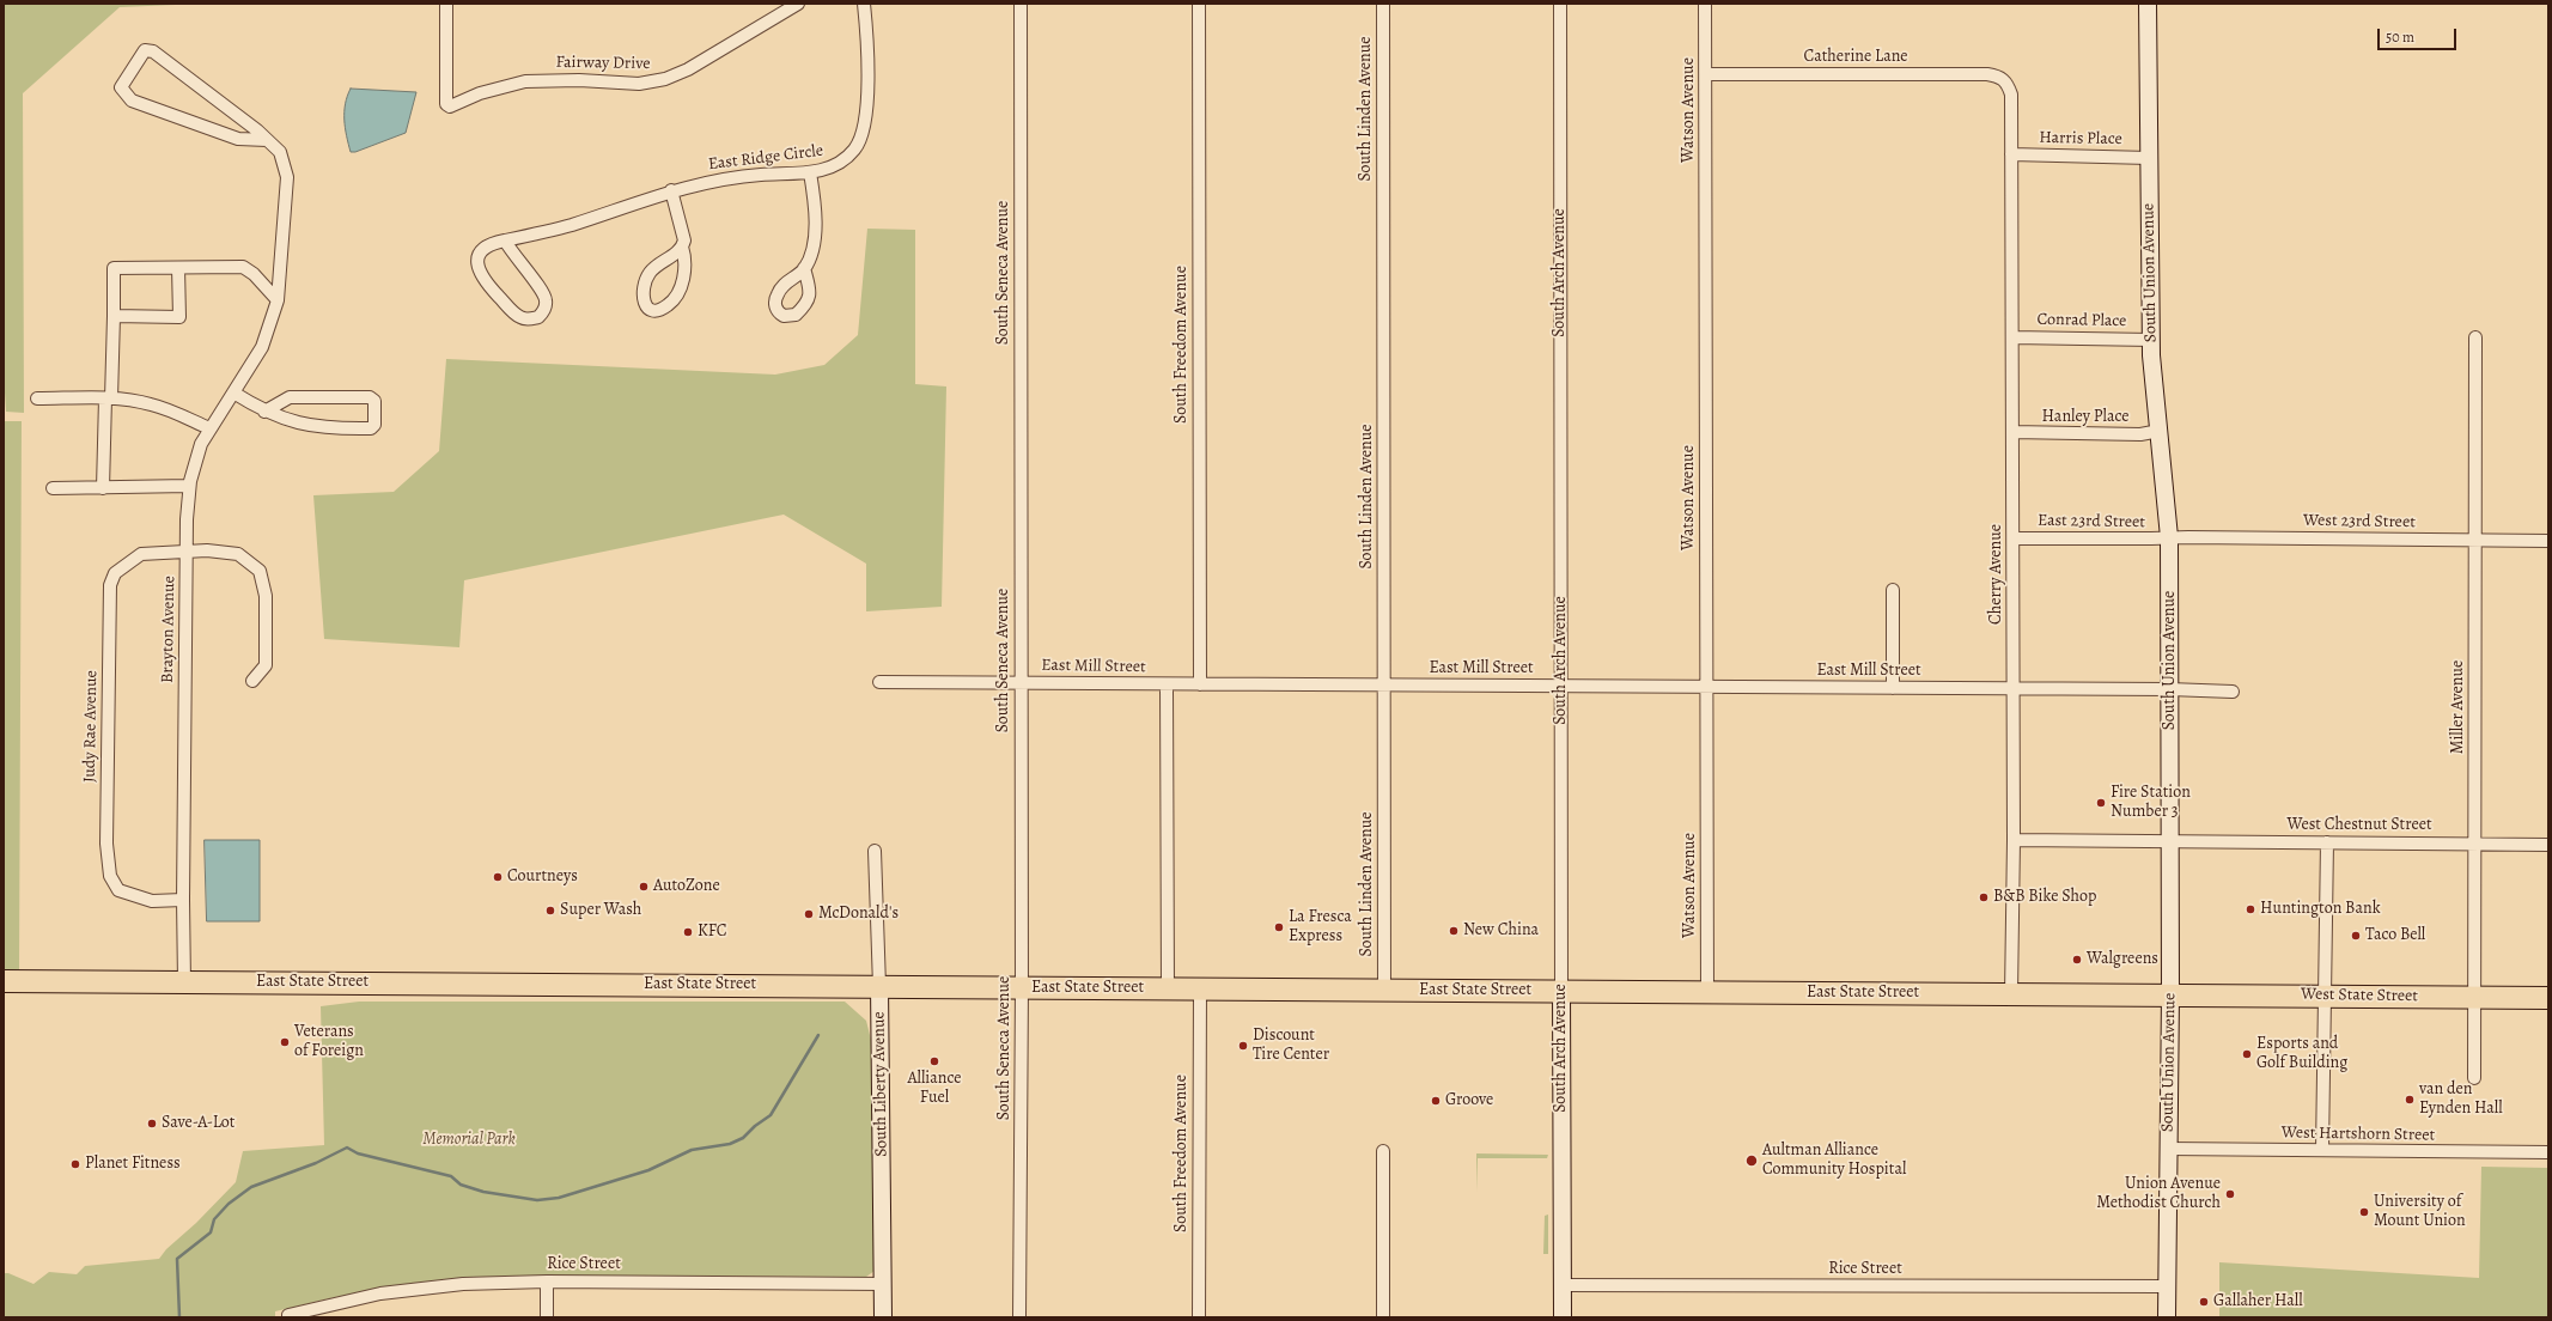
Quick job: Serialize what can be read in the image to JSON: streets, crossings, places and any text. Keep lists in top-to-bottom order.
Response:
{
  "streets": {
    "highway": ["East State Street", "West State Street"],
    "main road": ["South Arch Avenue", "South Union Avenue", "South Liberty Avenue"],
    "street": [
      "Catherine Lane",
      "Fairway Drive",
      "South Linden Avenue",
      "Watson Avenue",
      "Harris Place",
      "East Ridge Circle",
      "South Seneca Avenue",
      "Conrad Place",
      "South Freedom Avenue",
      "Hanley Place",
      "East 23rd Street",
      "West 23rd Street",
      "Cherry Avenue",
      "Brayton Avenue",
      "East Mill Street",
      "Miller Avenue",
      "Judy Rae Avenue",
      "West Chestnut Street",
      "West Hartshorn Street",
      "Rice Street"
    ]
  },
  "crossings": [
    ["Catherine Lane", "Watson Avenue"],
    ["Catherine Lane", "Cherry Avenue"],
    ["South Linden Avenue", "East Mill Street"],
    ["South Linden Avenue", "East State Street"],
    ["Watson Avenue", "East Mill Street"],
    ["Watson Avenue", "East State Street"],
    ["Harris Place", "South Union Avenue"],
    ["Harris Place", "Cherry Avenue"],
    ["South Seneca Avenue", "East Mill Street"],
    ["South Seneca Avenue", "East State Street"],
    ["South Arch Avenue", "East Mill Street"],
    ["South Arch Avenue", "East State Street"],
    ["South Arch Avenue", "Rice Street"],
    ["South Union Avenue", "Conrad Place"],
    ["South Union Avenue", "Hanley Place"],
    ["South Union Avenue", "East 23rd Street"],
    ["South Union Avenue", "West 23rd Street"],
    ["South Union Avenue", "East Mill Street"],
    ["South Union Avenue", "West Chestnut Street"],
    ["South Union Avenue", "East State Street"],
    ["South Union Avenue", "West State Street"],
    ["South Union Avenue", "West Hartshorn Street"],
    ["South Union Avenue", "Rice Street"],
    ["Conrad Place", "Cherry Avenue"],
    ["South Freedom Avenue", "East Mill Street"],
    ["South Freedom Avenue", "East State Street"],
    ["Hanley Place", "Cherry Avenue"],
    ["East 23rd Street", "West 23rd Street"],
    ["East 23rd Street", "Cherry Avenue"],
    ["West 23rd Street", "Miller Avenue"],
    ["Cherry Avenue", "East Mill Street"],
    ["Cherry Avenue", "West Chestnut Street"],
    ["Cherry Avenue", "East State Street"],
    ["Brayton Avenue", "Judy Rae Avenue"],
    ["Brayton Avenue", "East State Street"],
    ["Miller Avenue", "West Chestnut Street"],
    ["Miller Avenue", "West State Street"],
    ["East State Street", "West State Street"],
    ["East State Street", "South Liberty Avenue"],
    ["South Liberty Avenue", "Rice Street"]
  ],
  "parks": ["Memorial Park"],
  "places": [
    "Fire Station Number 3",
    "Courtneys",
    "AutoZone",
    "B&B Bike Shop",
    "Huntington Bank",
    "Super Wash",
    "McDonald's",
    "La Fresca Express",
    "New China",
    "KFC",
    "Taco Bell",
    "Walgreens",
    "Veterans of Foreign",
    "Discount Tire Center",
    "Esports and Golf Building",
    "Alliance Fuel",
    "van den Eynden Hall",
    "Groove",
    "Save-A-Lot",
    "Aultman Alliance Community Hospital",
    "Planet Fitness",
    "Union Avenue Methodist Church",
    "University of Mount Union",
    "Gallaher Hall"
  ],
  "scale_bar": "50 m"
}
